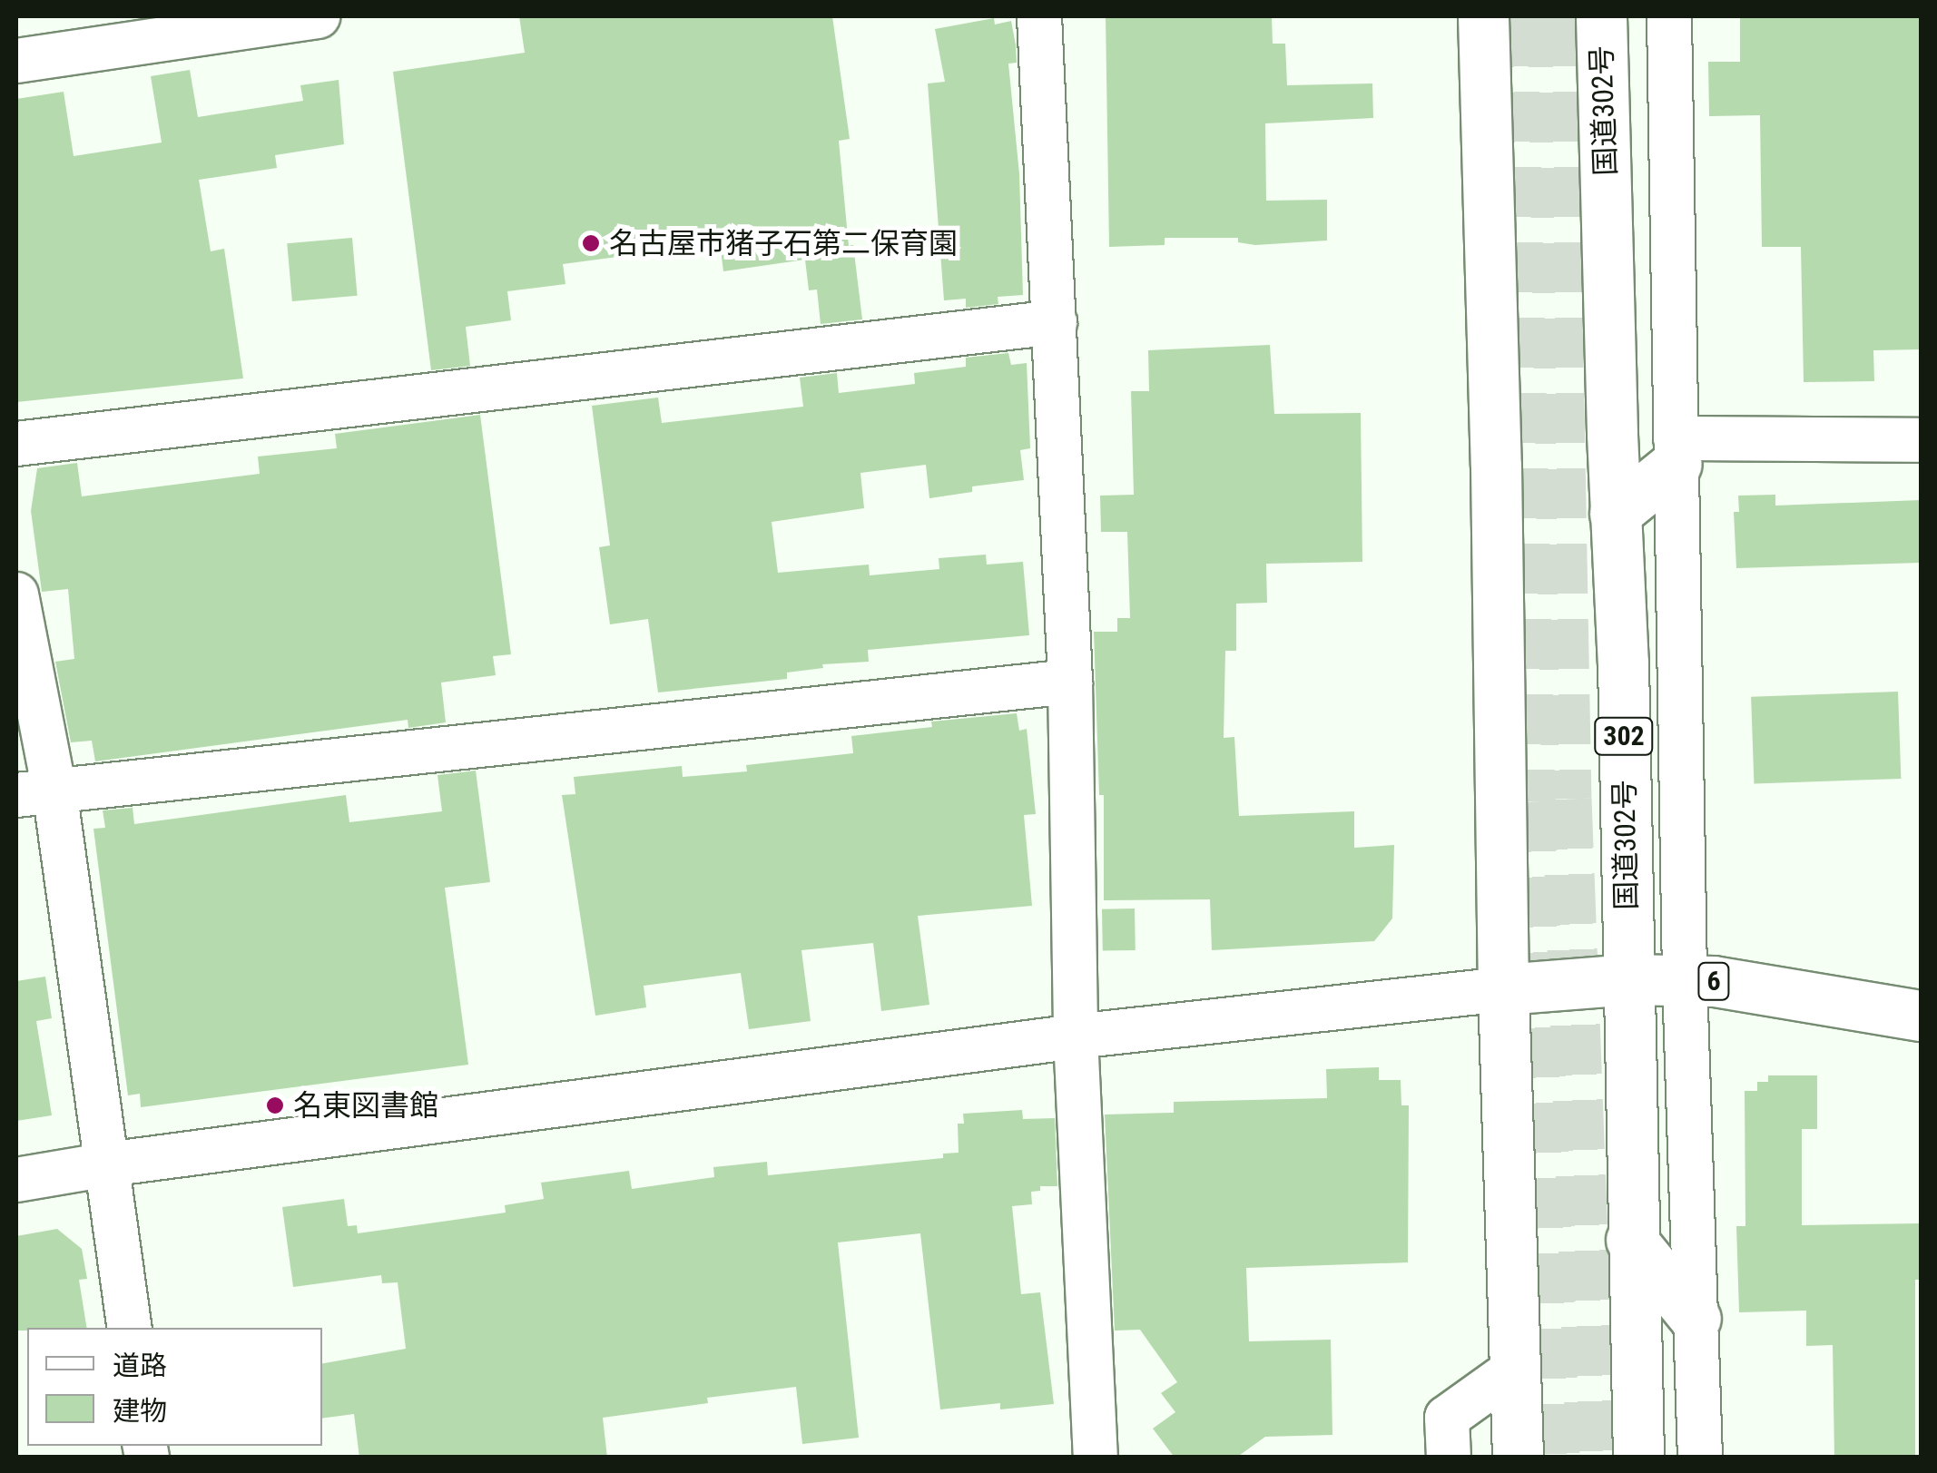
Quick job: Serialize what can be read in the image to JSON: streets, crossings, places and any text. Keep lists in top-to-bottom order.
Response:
{
  "streets": {
    "main road": ["国道302号", "302", "6"]
  },
  "crossings": [
    ["国道302号", "6"]
  ],
  "places": ["名古屋市猪子石第二保育園", "名東図書館"],
  "legend": ["道路", "建物"]
}
